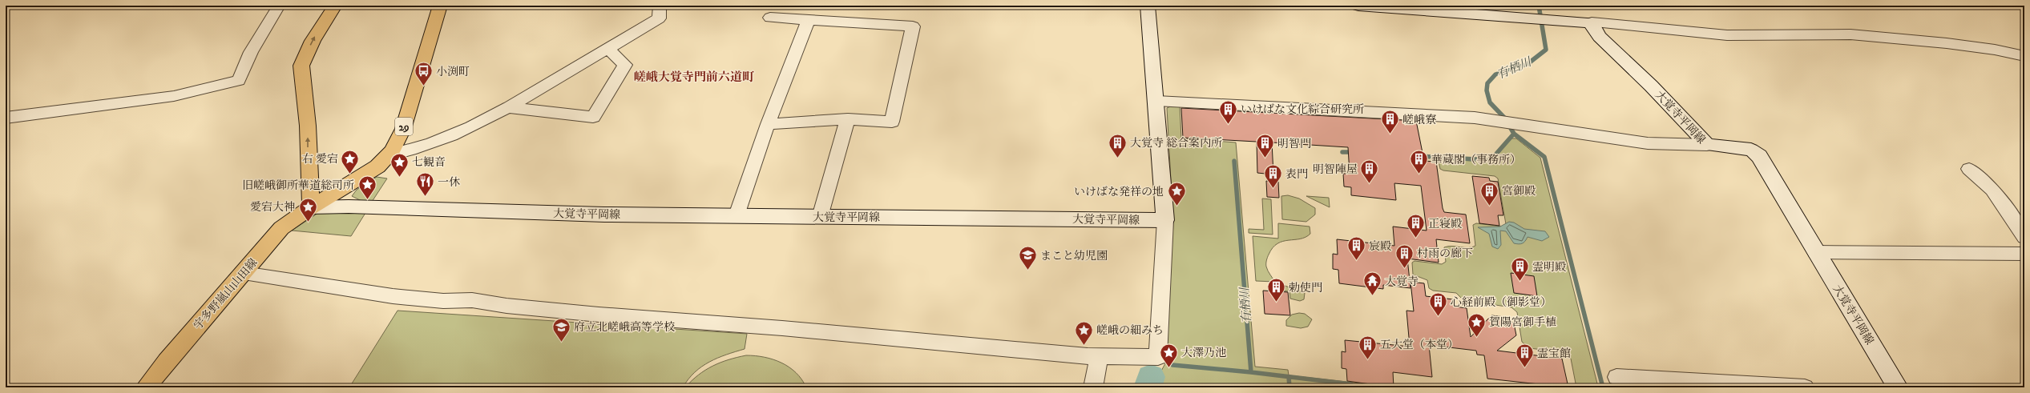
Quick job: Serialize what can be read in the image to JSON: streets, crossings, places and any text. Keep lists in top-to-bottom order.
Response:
{
  "streets": {
    "main road": ["大覚寺平岡線", "29", "宇多野嵐山山田線"]
  },
  "crossings": [
    ["大覚寺平岡線", "宇多野嵐山山田線"]
  ],
  "districts": ["嵯峨大覚寺門前六道町"],
  "water": ["有栖川"],
  "places": {
    "bus stop": ["小渕町"],
    "building": [
      "いけばな文化綜合研究所",
      "嵯峨寮",
      "大覚寺 総合案内所",
      "明智門",
      "華蔵閣（事務所）",
      "明智陣屋",
      "表門",
      "宮御殿",
      "正寝殿",
      "宸殿",
      "村雨の廊下",
      "霊明殿",
      "勅使門",
      "心経前殿（御影堂）",
      "五大堂（本堂）",
      "霊宝館"
    ],
    "place": [
      "右 愛宕",
      "七観音",
      "旧嵯峨御所華道総司所",
      "いけばな発祥の地",
      "愛宕大神",
      "賀陽宮御手植",
      "嵯峨の細みち",
      "大澤乃池"
    ],
    "restaurant": ["一休"],
    "school or university": ["まこと幼児園", "府立北嵯峨高等学校"],
    "temple": ["大覚寺"]
  }
}
